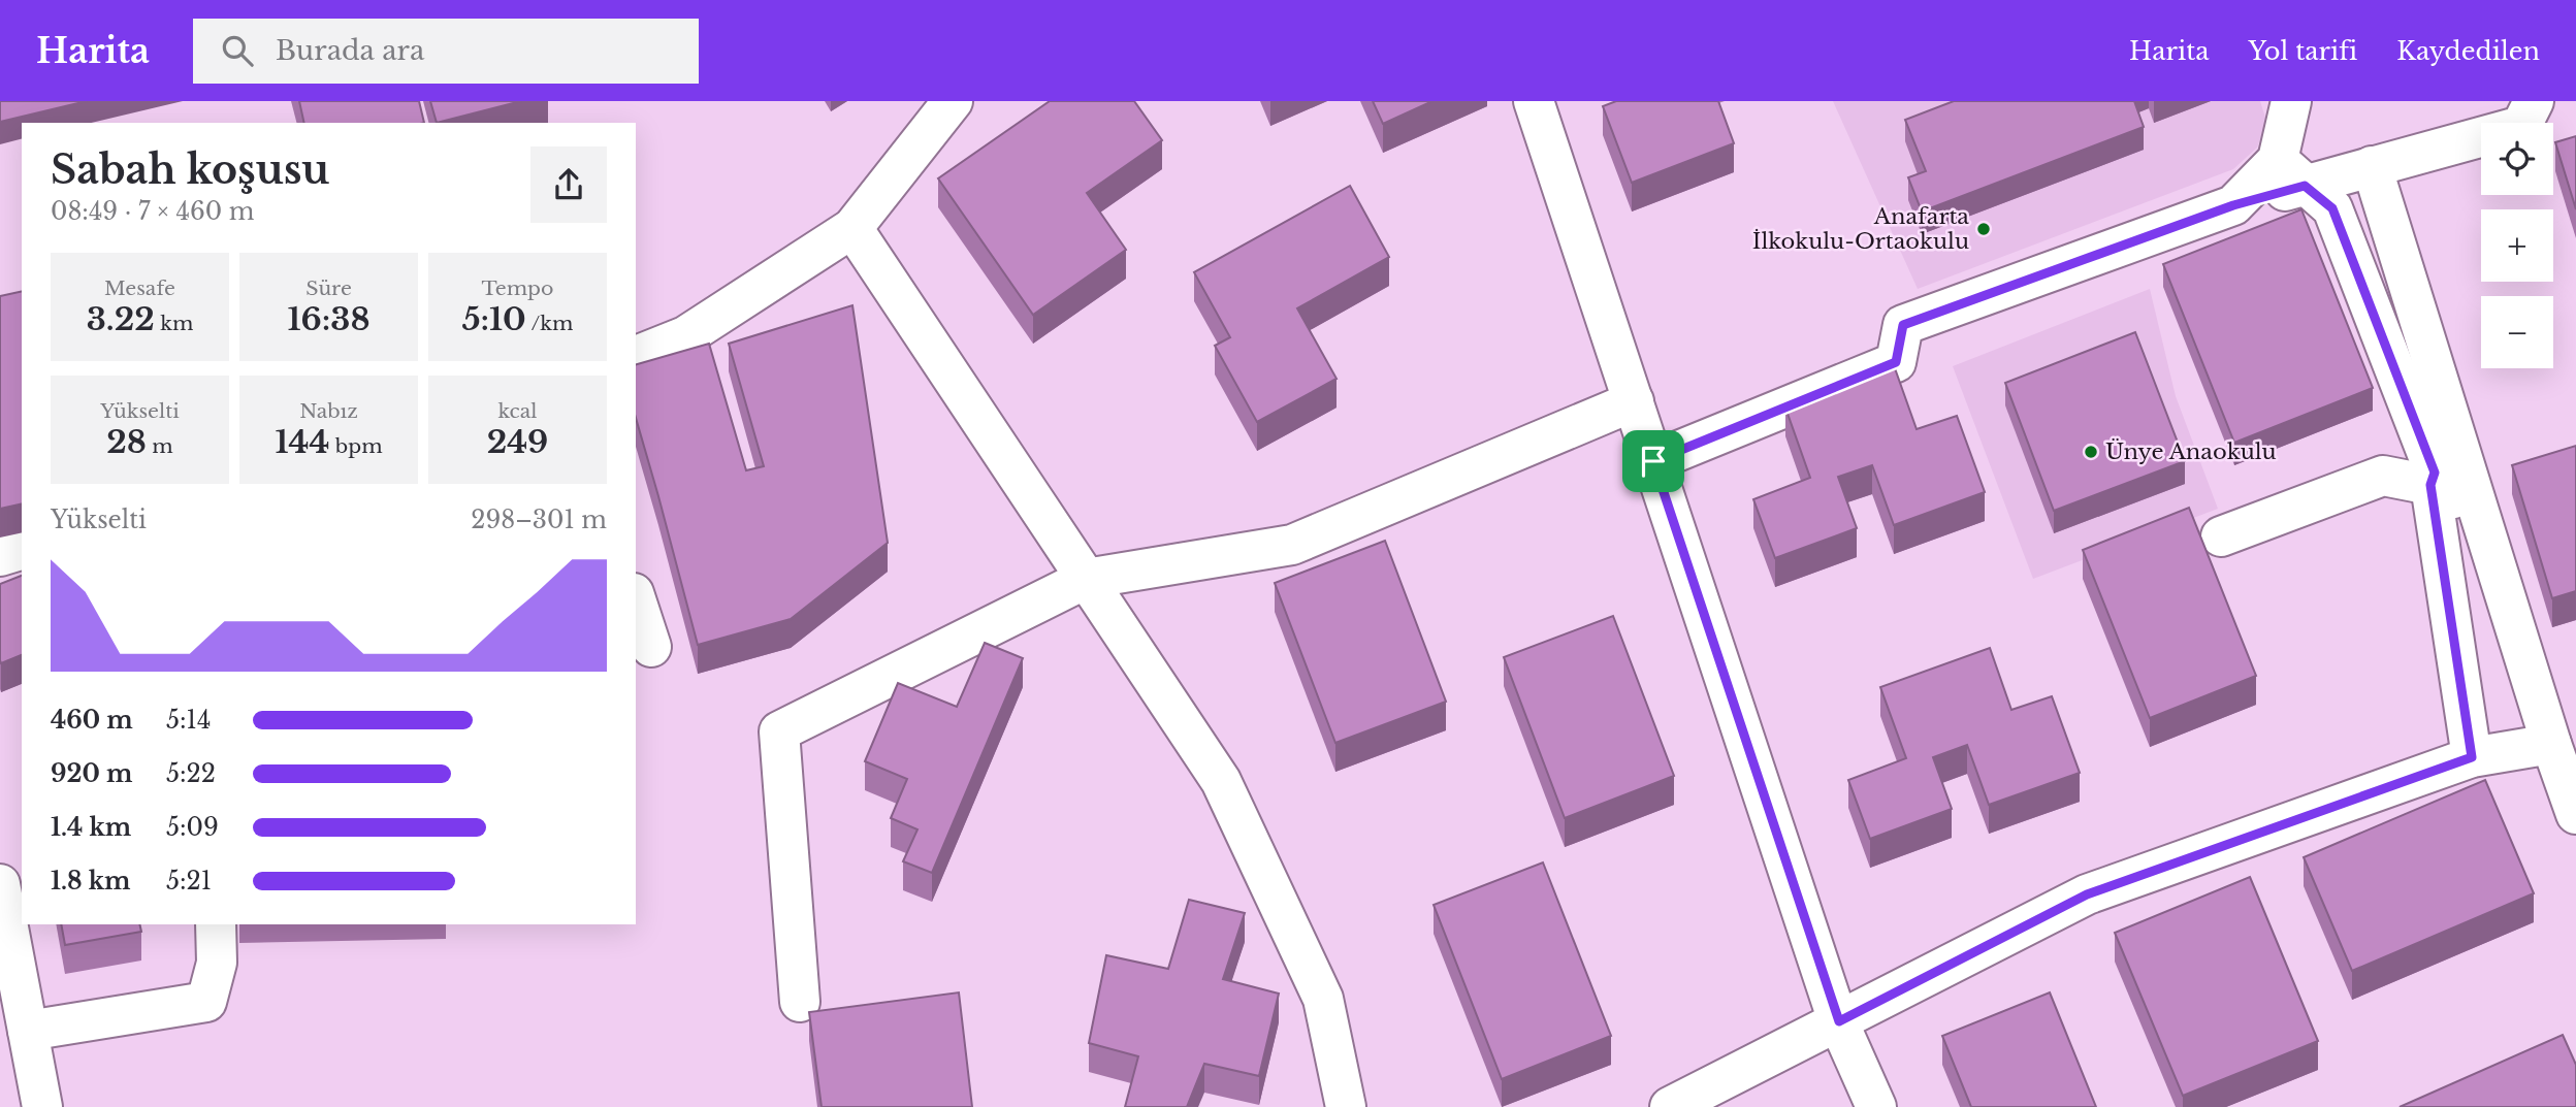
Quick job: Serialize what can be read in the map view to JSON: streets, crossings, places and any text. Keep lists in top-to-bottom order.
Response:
{
  "places": ["Anafarta İlkokulu-Ortaokulu", "Ünye Anaokulu"],
  "page": {
    "header": "Harita",
    "search": "Burada ara",
    "nav": ["Harita", "Yol tarifi", "Kaydedilen"],
    "map_buttons": ["+", "−"],
    "heading": ["Sabah koşusu", "08:49 · 7 × 460 m"],
    "stats": [
      ["Mesafe", "3.22 km"],
      ["Süre", "16:38"],
      ["Tempo", "5:10 /km"],
      ["Yükselti", "28 m"],
      ["Nabız", "144 bpm"],
      ["kcal", "249"]
    ],
    "chart": ["Yükselti", "298–301 m"],
    "list": [
      {
        "name": "460 m",
        "note": "5:14"
      },
      {
        "name": "920 m",
        "note": "5:22"
      },
      {
        "name": "1.4 km",
        "note": "5:09"
      },
      {
        "name": "1.8 km",
        "note": "5:21"
      }
    ]
  }
}
